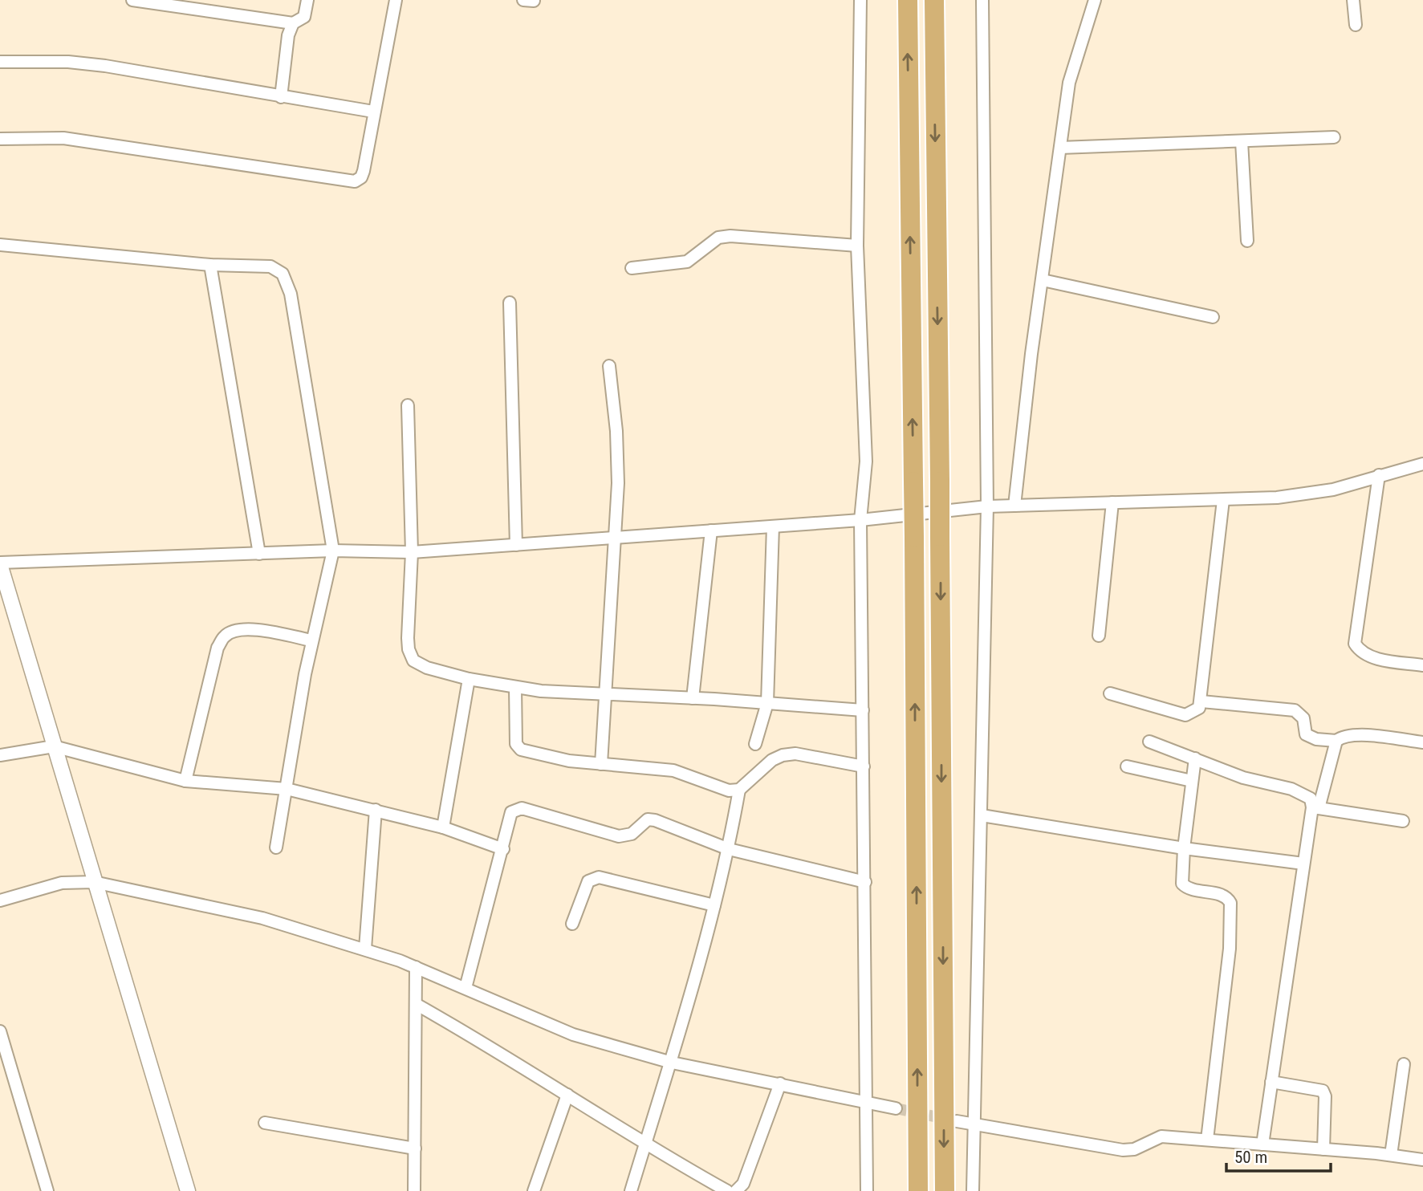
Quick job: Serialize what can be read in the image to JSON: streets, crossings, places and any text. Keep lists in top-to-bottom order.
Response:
{
  "scale_bar": "50 m"
}
